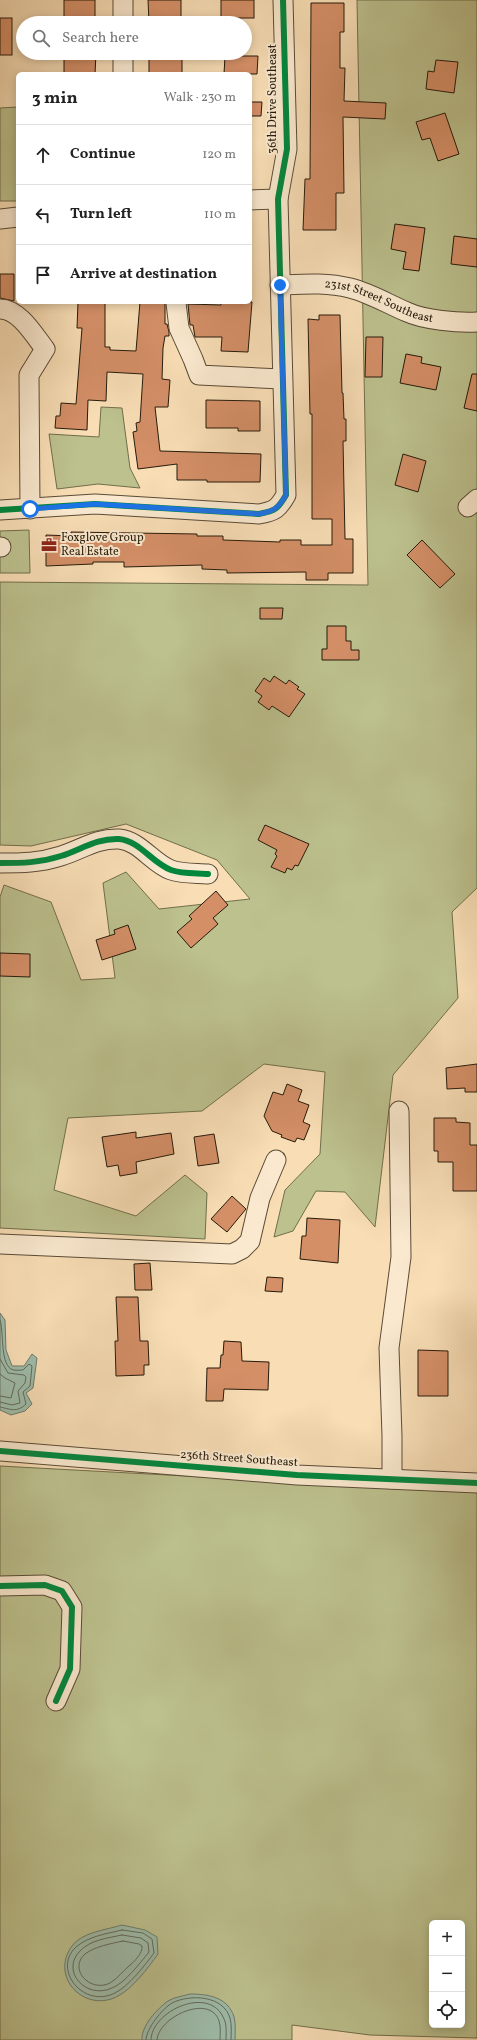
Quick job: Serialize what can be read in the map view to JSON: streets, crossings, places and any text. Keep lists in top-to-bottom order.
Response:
{
  "streets": {
    "street": ["36th Drive Southeast", "231st Street Southeast", "236th Street Southeast"]
  },
  "crossings": [
    ["36th Drive Southeast", "231st Street Southeast"]
  ],
  "places": {
    "office": ["Foxglove Group Real Estate"]
  },
  "page": {
    "search": "Search here",
    "heading": ["3 min", "Walk · 230 m"],
    "list": [
      ["Continue", "120 m"],
      ["Turn left", "110 m"],
      "Arrive at destination"
    ],
    "map_buttons": ["+", "−"]
  }
}
